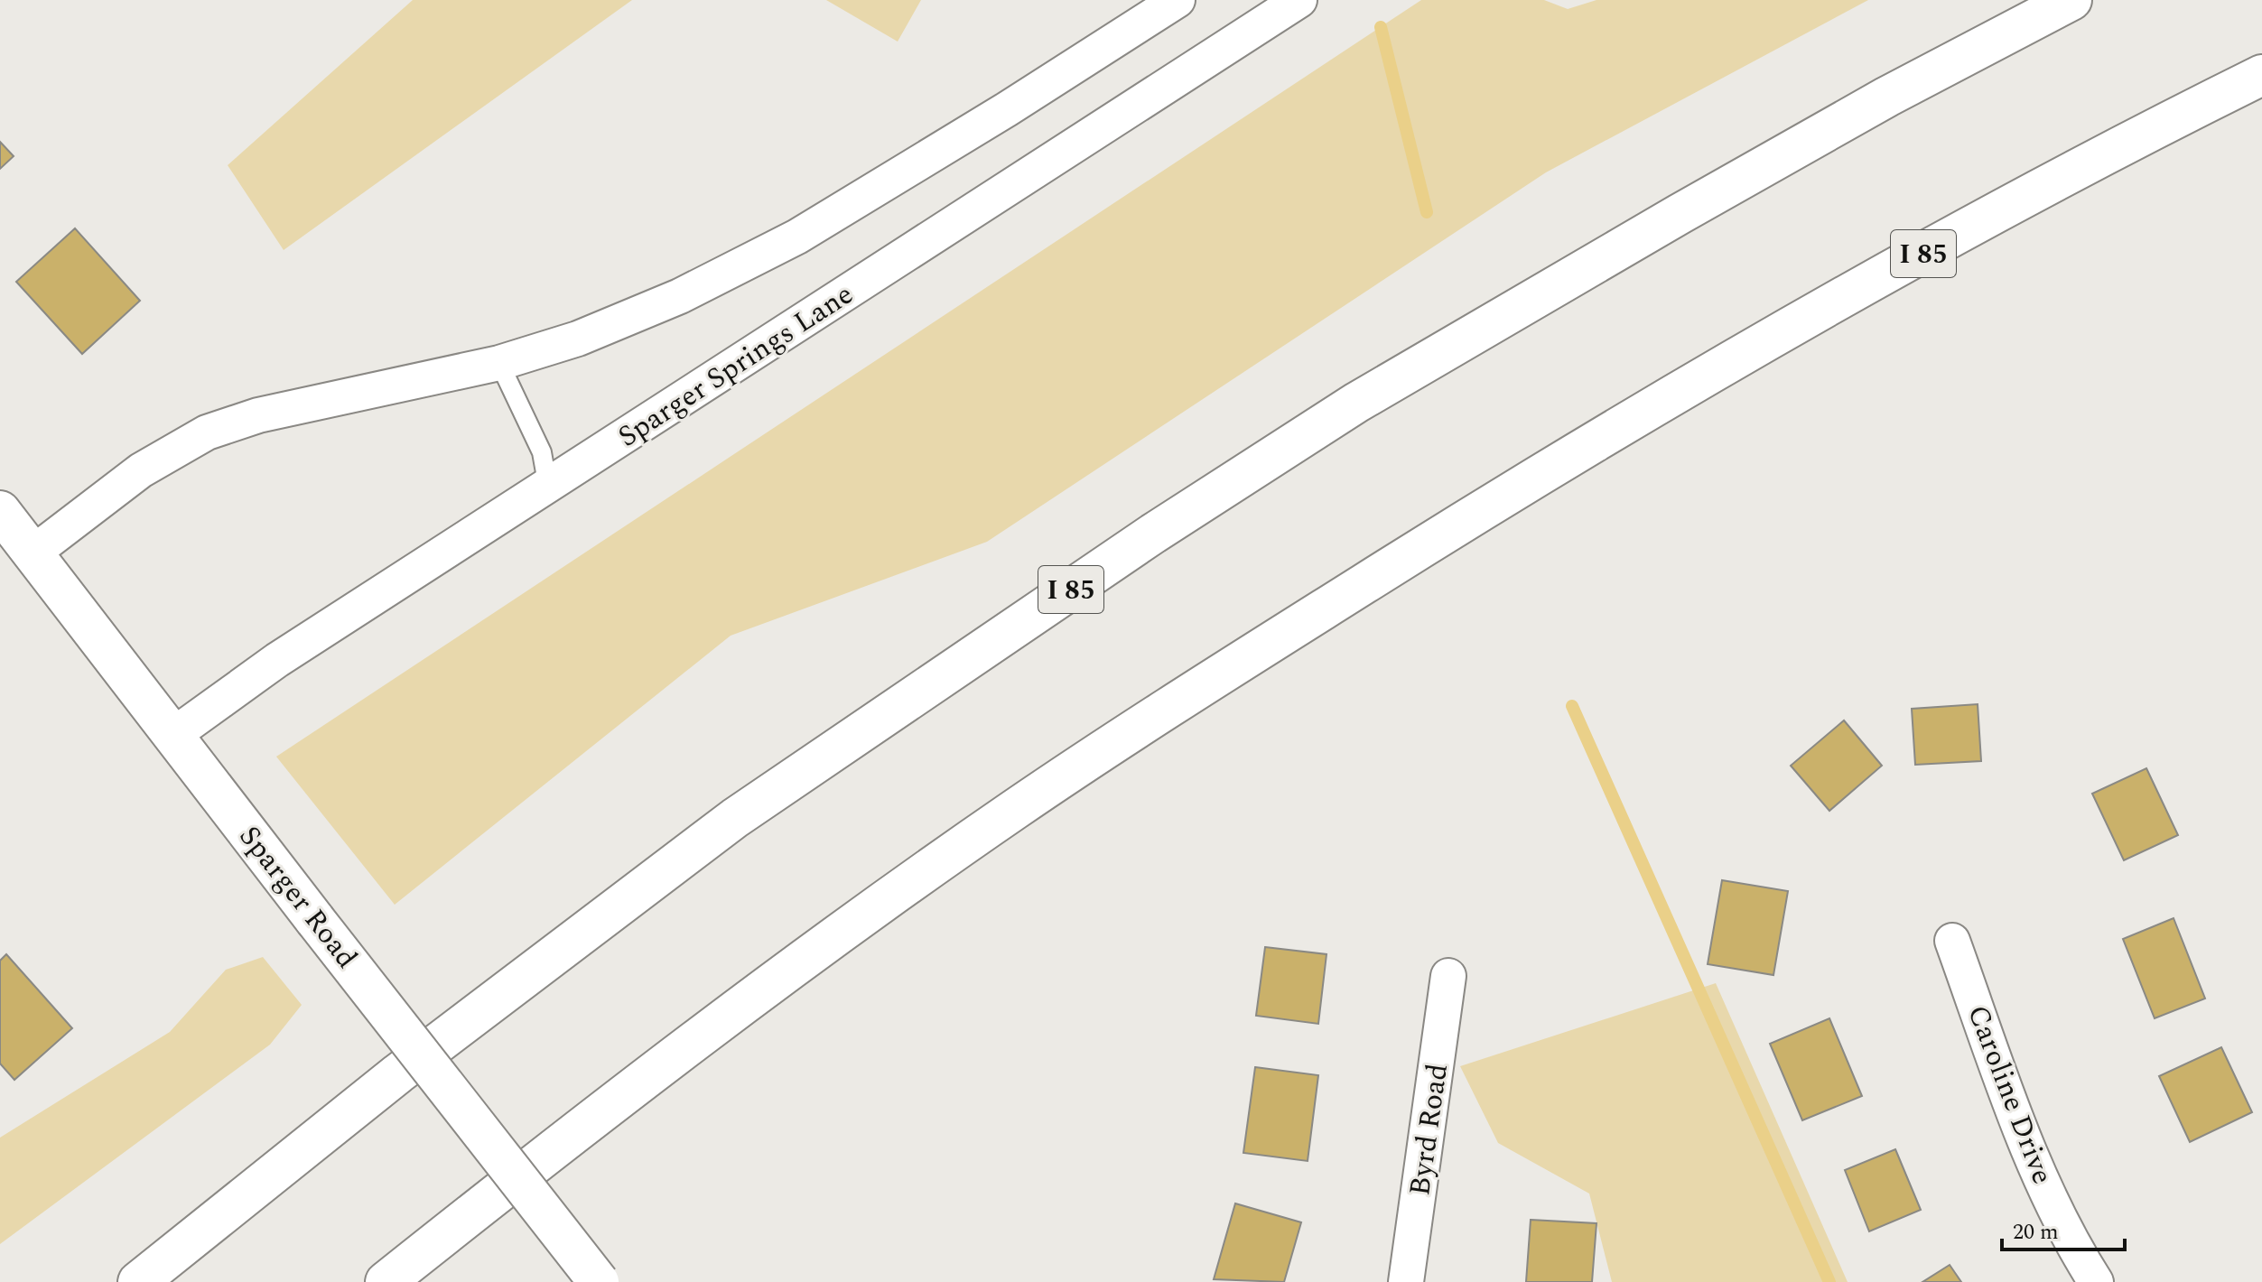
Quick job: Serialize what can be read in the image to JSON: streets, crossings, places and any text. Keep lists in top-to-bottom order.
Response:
{
  "streets": {
    "main road": ["I 85", "Sparger Road"],
    "street": ["Sparger Springs Lane", "Caroline Drive", "Byrd Road"]
  },
  "crossings": [
    ["Sparger Springs Lane", "Sparger Road"]
  ],
  "scale_bar": "20 m"
}
